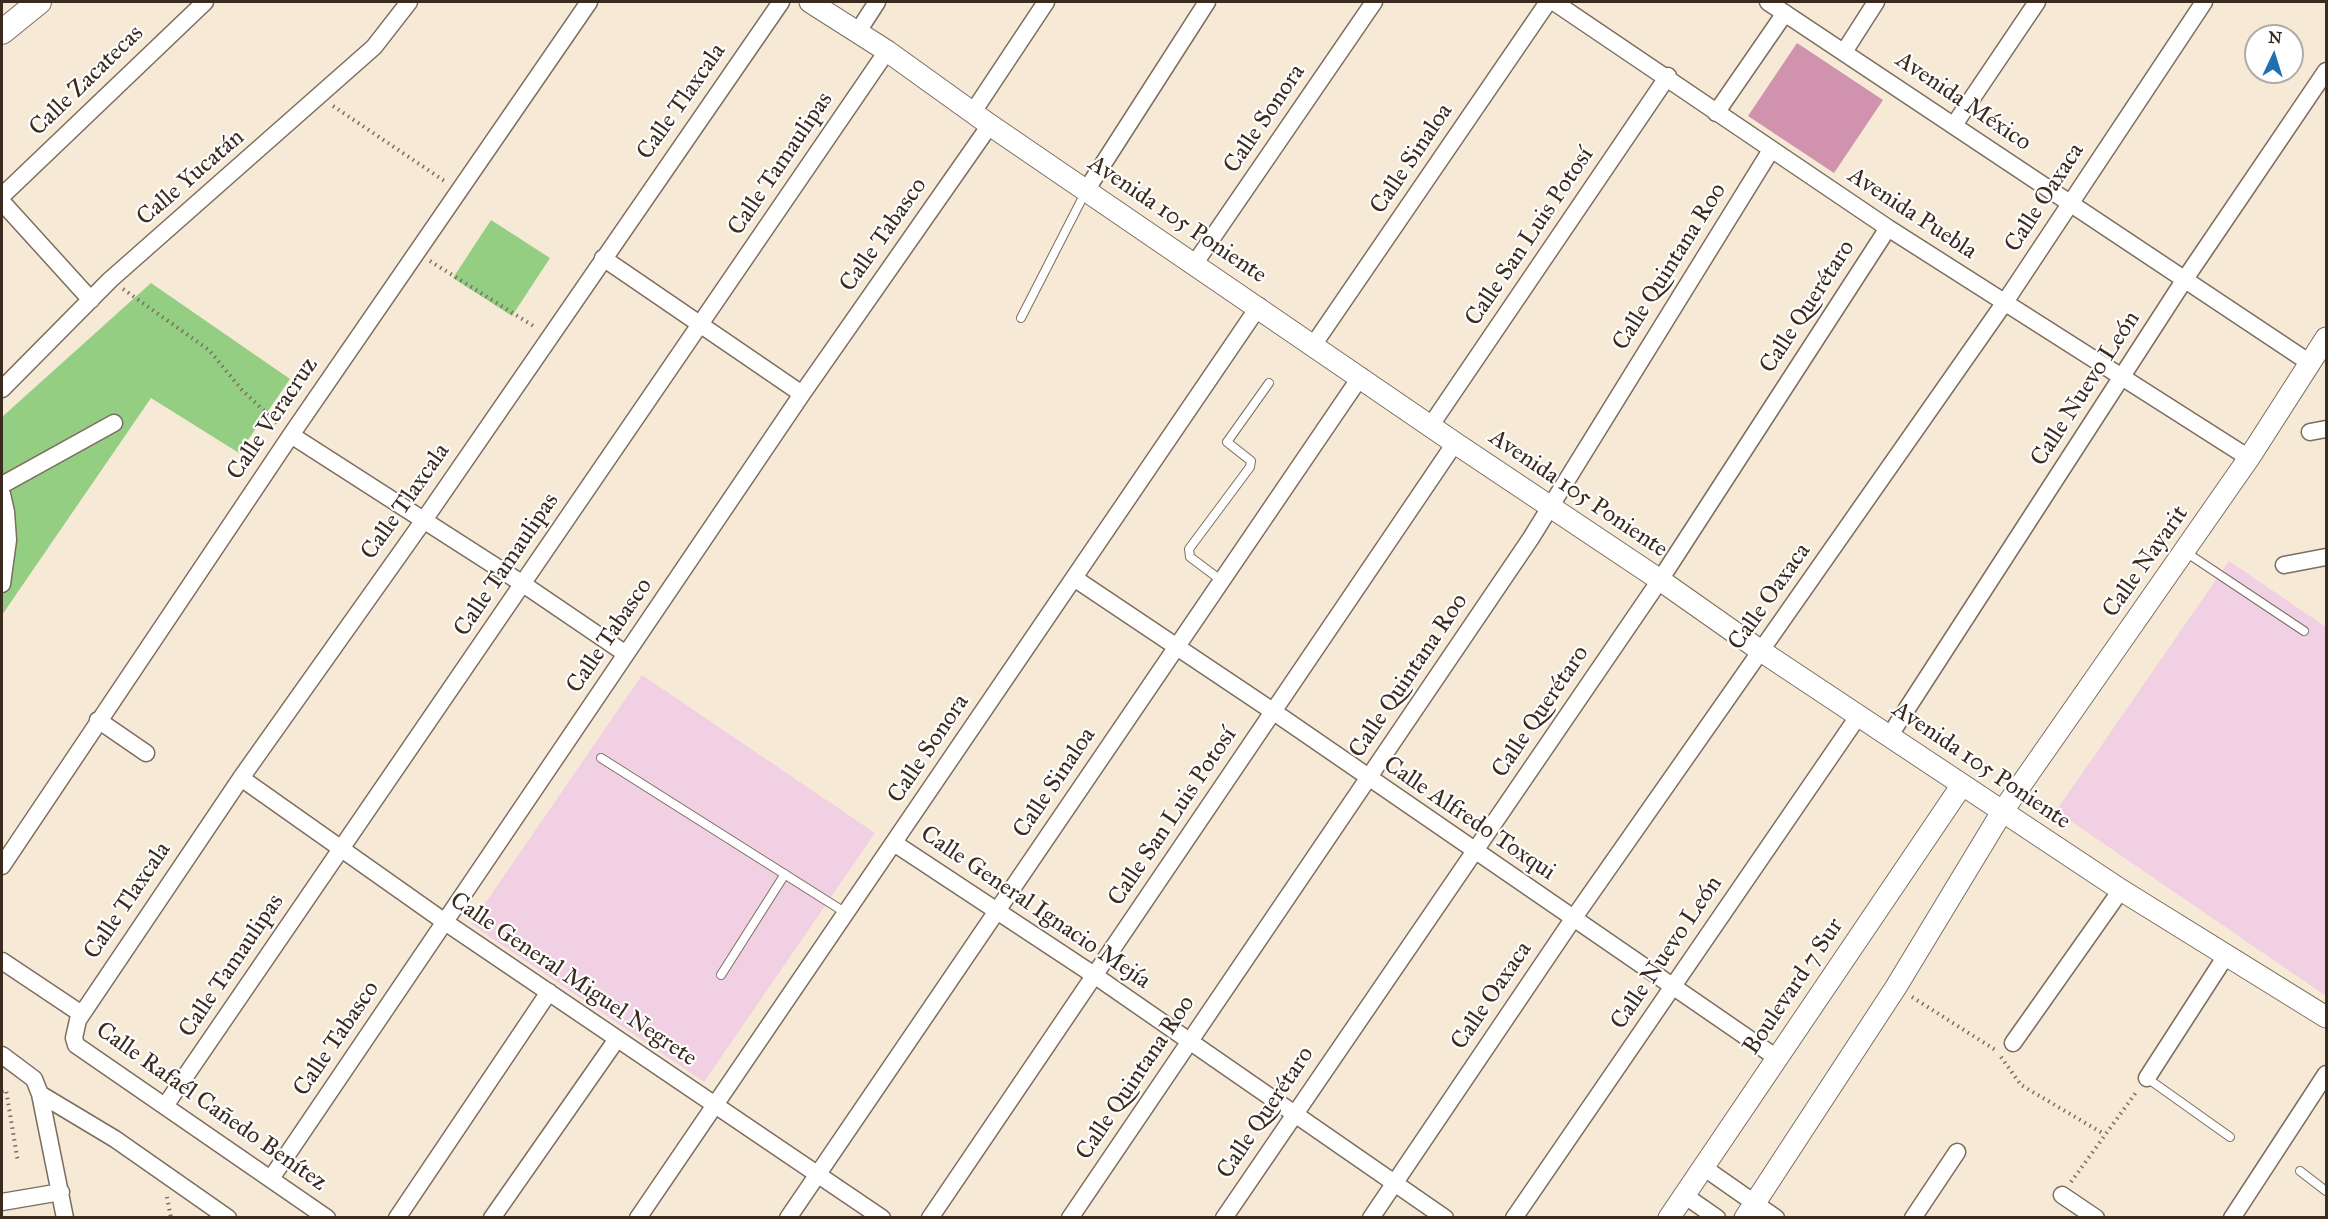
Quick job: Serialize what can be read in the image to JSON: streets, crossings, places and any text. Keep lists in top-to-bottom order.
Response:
{
  "streets": {
    "street": [
      "Calle Zacatecas",
      "Calle Tlaxcala",
      "Avenida México",
      "Calle Sonora",
      "Calle Sinaloa",
      "Calle Tamaulipas",
      "Calle Yucatán",
      "Calle Oaxaca",
      "Avenida Puebla",
      "Avenida 105 Poniente",
      "Calle Tabasco",
      "Calle San Luis Potosí",
      "Calle Quintana Roo",
      "Calle Querétaro",
      "Calle Nuevo León",
      "Calle Veracruz",
      "Calle Nayarit",
      "Calle Alfredo Toxqui",
      "Calle General Ignacio Mejía",
      "Calle General Miguel Negrete",
      "Boulevard 7 Sur",
      "Calle Rafaél Cañedo Benítez"
    ]
  },
  "crossings": [
    ["Calle Tlaxcala", "Calle General Miguel Negrete"],
    ["Calle Tlaxcala", "Calle Rafaél Cañedo Benítez"],
    ["Avenida México", "Calle Oaxaca"],
    ["Avenida México", "Calle Nuevo León"],
    ["Avenida México", "Calle Nayarit"],
    ["Calle Sonora", "Avenida 105 Poniente"],
    ["Calle Sonora", "Calle Alfredo Toxqui"],
    ["Calle Sonora", "Calle General Ignacio Mejía"],
    ["Calle Sonora", "Calle General Miguel Negrete"],
    ["Calle Sinaloa", "Avenida 105 Poniente"],
    ["Calle Sinaloa", "Calle Alfredo Toxqui"],
    ["Calle Sinaloa", "Calle General Ignacio Mejía"],
    ["Calle Sinaloa", "Calle General Miguel Negrete"],
    ["Calle Tamaulipas", "Avenida 105 Poniente"],
    ["Calle Tamaulipas", "Calle General Miguel Negrete"],
    ["Calle Tamaulipas", "Calle Rafaél Cañedo Benítez"],
    ["Calle Oaxaca", "Avenida Puebla"],
    ["Calle Oaxaca", "Avenida 105 Poniente"],
    ["Calle Oaxaca", "Calle Alfredo Toxqui"],
    ["Calle Oaxaca", "Calle General Ignacio Mejía"],
    ["Avenida Puebla", "Calle San Luis Potosí"],
    ["Avenida Puebla", "Calle Quintana Roo"],
    ["Avenida Puebla", "Calle Querétaro"],
    ["Avenida Puebla", "Calle Nuevo León"],
    ["Avenida Puebla", "Calle Nayarit"],
    ["Avenida 105 Poniente", "Calle Tabasco"],
    ["Avenida 105 Poniente", "Calle San Luis Potosí"],
    ["Avenida 105 Poniente", "Calle Quintana Roo"],
    ["Avenida 105 Poniente", "Calle Querétaro"],
    ["Avenida 105 Poniente", "Calle Nuevo León"],
    ["Avenida 105 Poniente", "Calle Nayarit"],
    ["Avenida 105 Poniente", "Boulevard 7 Sur"],
    ["Calle Tabasco", "Calle General Miguel Negrete"],
    ["Calle Tabasco", "Calle Rafaél Cañedo Benítez"],
    ["Calle San Luis Potosí", "Calle Alfredo Toxqui"],
    ["Calle San Luis Potosí", "Calle General Ignacio Mejía"],
    ["Calle Quintana Roo", "Calle Alfredo Toxqui"],
    ["Calle Quintana Roo", "Calle General Ignacio Mejía"],
    ["Calle Querétaro", "Calle Alfredo Toxqui"],
    ["Calle Querétaro", "Calle General Ignacio Mejía"],
    ["Calle Nuevo León", "Calle Alfredo Toxqui"],
    ["Calle Alfredo Toxqui", "Boulevard 7 Sur"]
  ],
  "north": "top"
}
